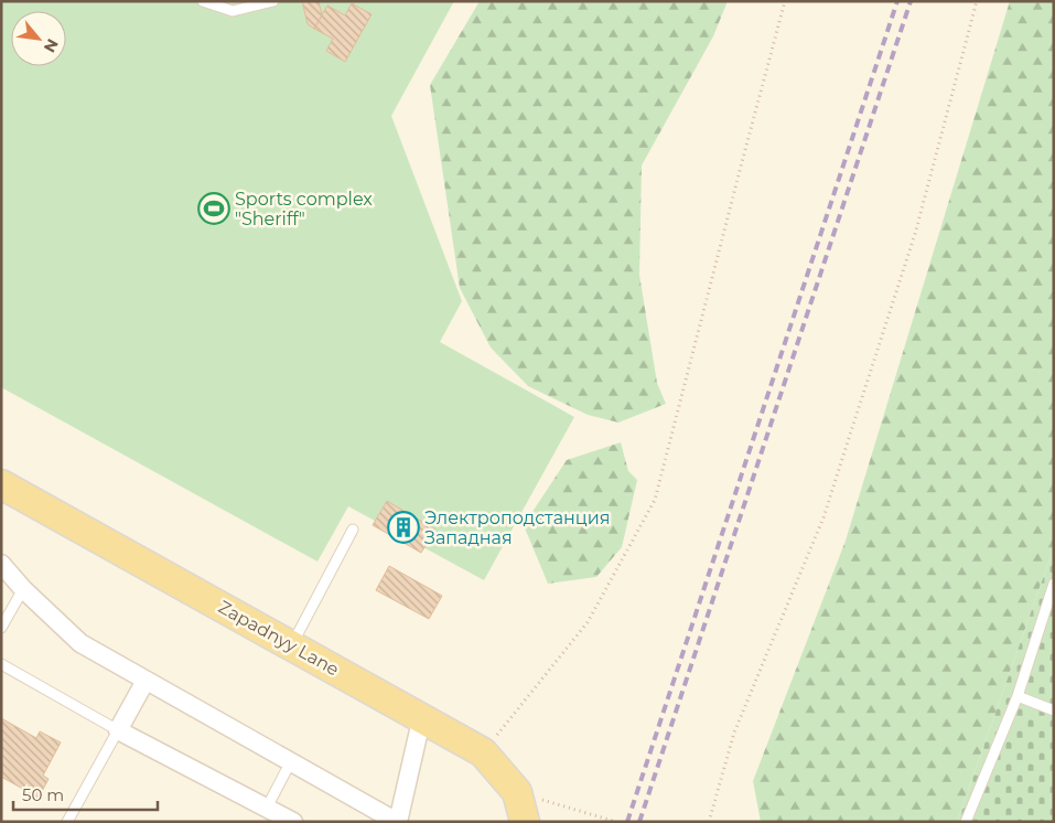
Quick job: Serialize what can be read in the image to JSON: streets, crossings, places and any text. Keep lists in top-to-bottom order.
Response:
{
  "streets": {
    "main road": ["Zapadnyy Lane"]
  },
  "places": {
    "sports": ["Sports complex \"Sheriff\""],
    "building": ["Электроподстанция Западная"]
  },
  "scale_bar": "50 m",
  "north": "bottom right"
}
